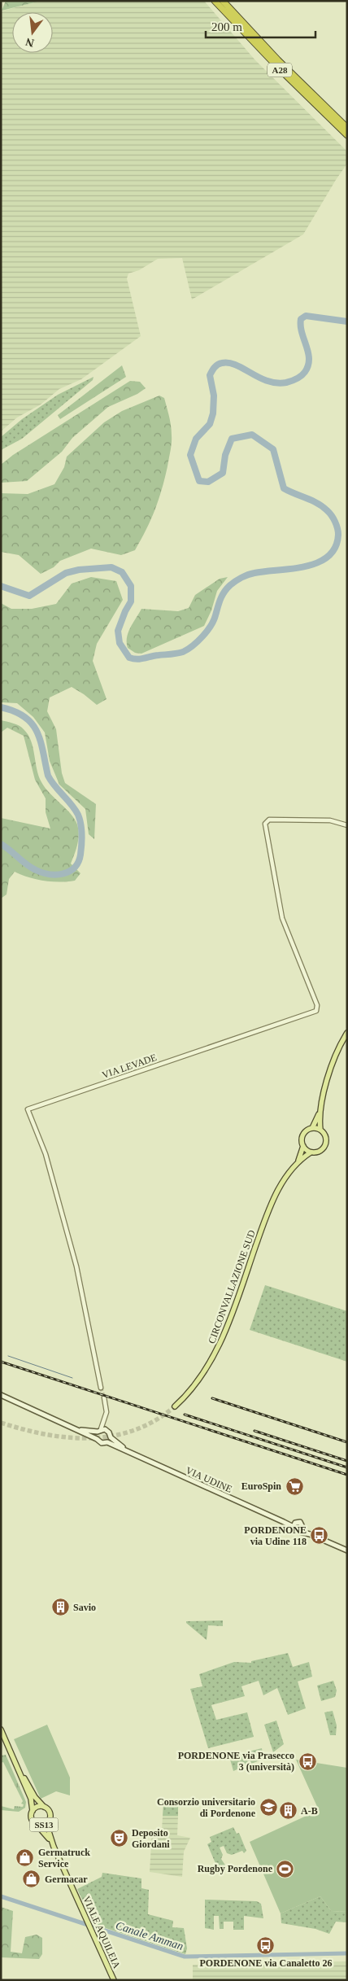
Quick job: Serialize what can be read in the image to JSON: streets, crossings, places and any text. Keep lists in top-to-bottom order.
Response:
{
  "streets": {
    "highway": ["A28"],
    "main road": [
      "CIRCONVALLAZIONE SUD",
      "VIA UDINE",
      "SS13",
      "VIALE AQUILEIA"
    ],
    "street": ["VIA LEVADE"]
  },
  "crossings": [
    ["SS13", "VIALE AQUILEIA"]
  ],
  "water": ["Canale Amman"],
  "places": {
    "supermarket": ["EuroSpin"],
    "bus stop": ["PORDENONE via Udine 118", "PORDENONE via Prasecco 3 (università)", "PORDENONE via Canaletto 26"],
    "building": ["Savio", "A-B"],
    "school or university": ["Consorzio universitario di Pordenone"],
    "theatre": ["Deposito Giordani"],
    "shop": ["Germatruck Service", "Germacar"],
    "sports": ["Rugby Pordenone"]
  },
  "scale_bar": "200 m",
  "north": "bottom"
}
